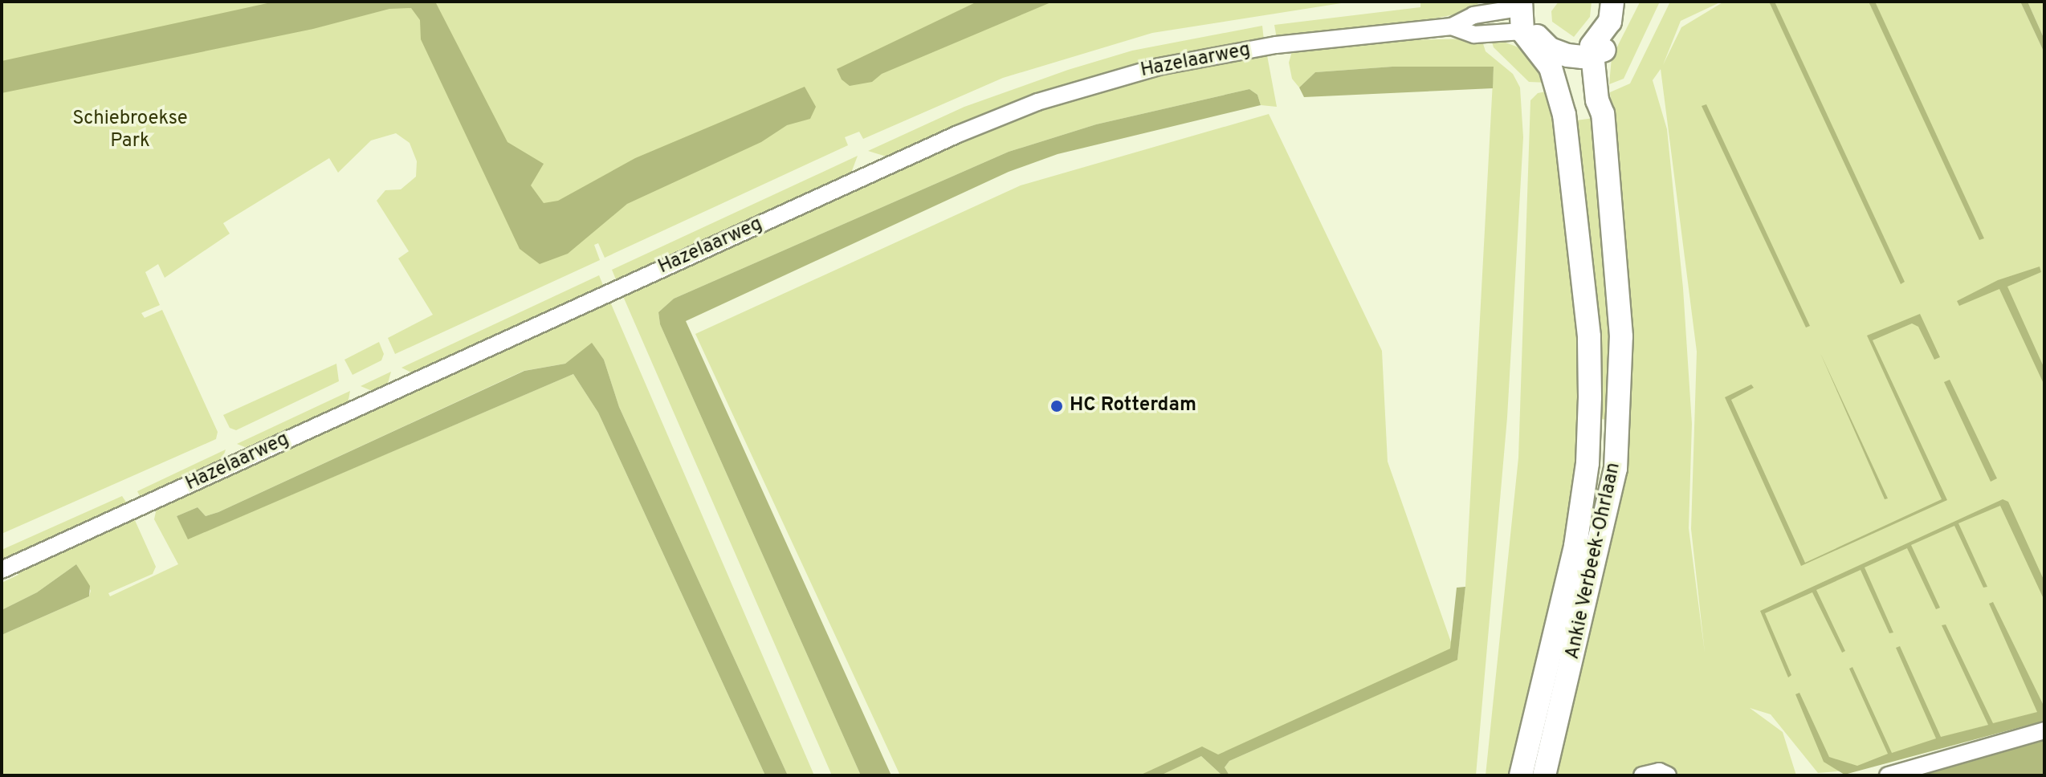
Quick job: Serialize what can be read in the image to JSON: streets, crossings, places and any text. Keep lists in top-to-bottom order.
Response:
{
  "streets": {
    "main road": ["Ankie Verbeek-Ohrlaan"],
    "street": ["Hazelaarweg"]
  },
  "parks": ["Schiebroekse Park"],
  "places": ["HC Rotterdam"]
}
